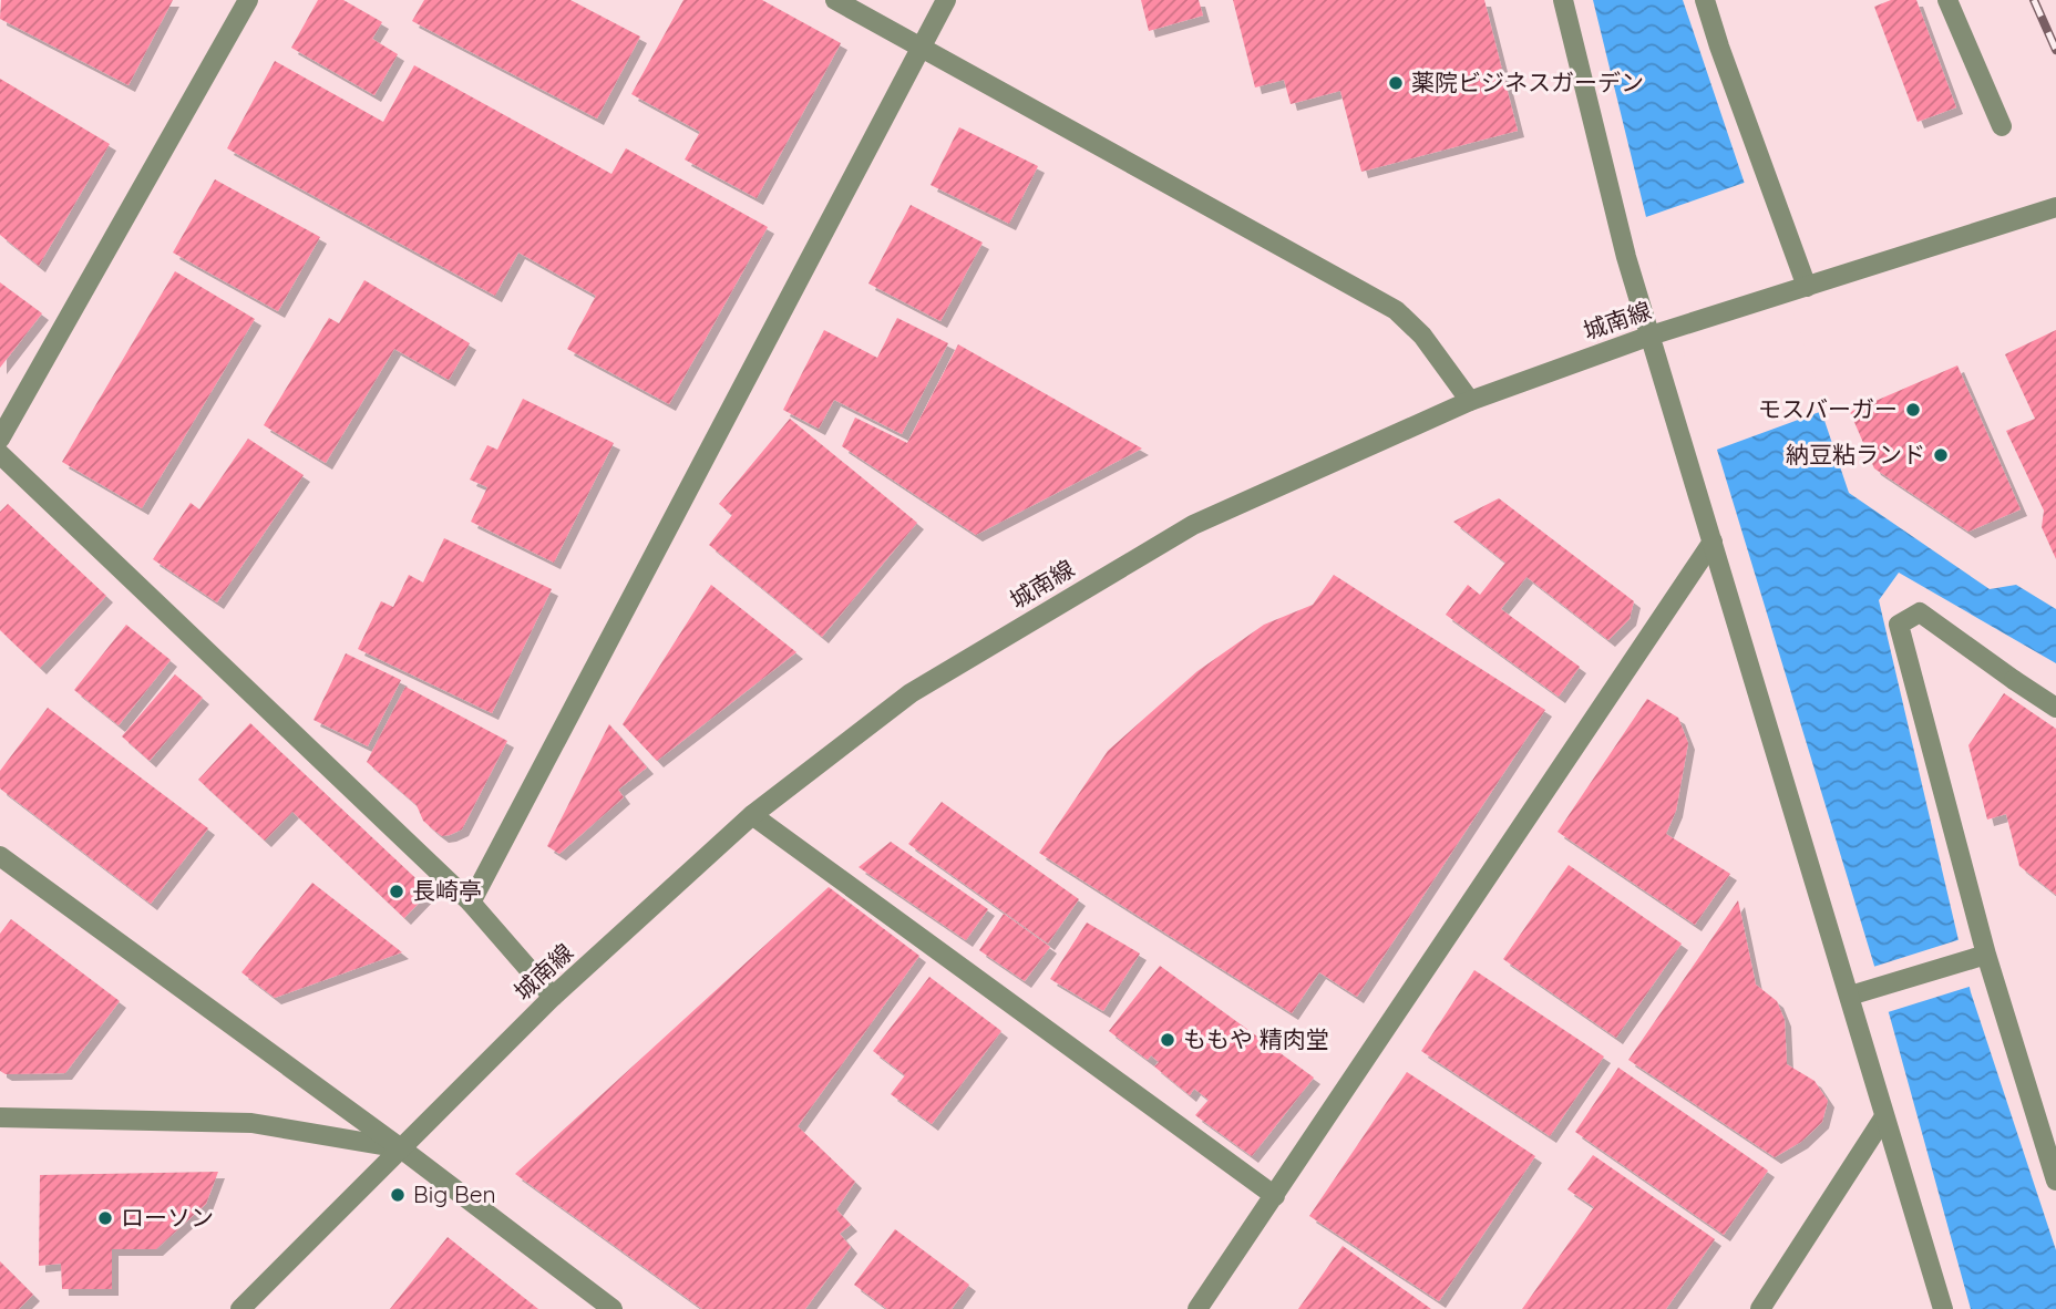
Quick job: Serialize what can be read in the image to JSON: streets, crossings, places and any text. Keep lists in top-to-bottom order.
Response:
{
  "streets": {
    "street": ["城南線"]
  },
  "places": [
    "薬院ビジネスガーデン",
    "モスバーガー",
    "納豆粘ランド",
    "長崎亭",
    "ももや 精肉堂",
    "Big Ben",
    "ローソン"
  ]
}
